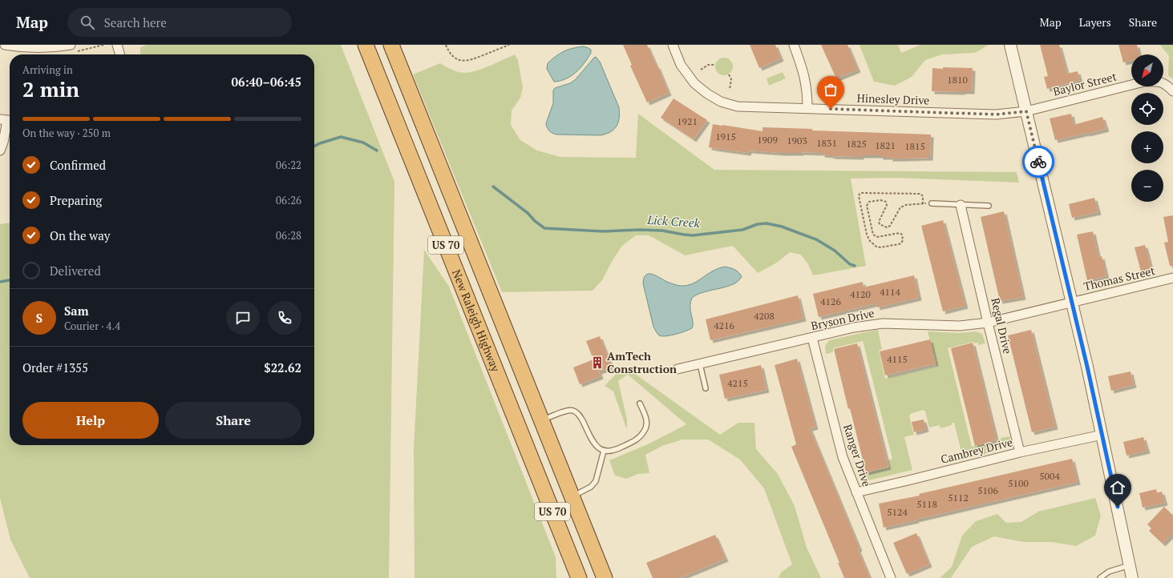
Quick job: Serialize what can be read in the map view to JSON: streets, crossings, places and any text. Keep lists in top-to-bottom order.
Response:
{
  "streets": {
    "highway": ["US 70", "New Raleigh Highway"],
    "street": [
      "Baylor Street",
      "Hinesley Drive",
      "Thomas Street",
      "Bryson Drive",
      "Regal Drive",
      "Cambrey Drive",
      "Ranger Drive"
    ]
  },
  "crossings": [
    ["Baylor Street", "Hinesley Drive"],
    ["Thomas Street", "Bryson Drive"],
    ["Bryson Drive", "Regal Drive"],
    ["Bryson Drive", "Ranger Drive"],
    ["Regal Drive", "Cambrey Drive"],
    ["Cambrey Drive", "Ranger Drive"]
  ],
  "water": ["Lick Creek"],
  "places": {
    "building": ["AmTech Construction"]
  },
  "house_numbers": [
    "1810",
    "1921",
    "1915",
    "1909",
    "1903",
    "1831",
    "1825",
    "1821",
    "1815",
    "4114",
    "4120",
    "4126",
    "4208",
    "4216",
    "4115",
    "4215",
    "5004",
    "5100",
    "5106",
    "5112",
    "5118",
    "5124"
  ],
  "north": "bottom left",
  "page": {
    "header": "Map",
    "search": "Search here",
    "nav": ["Map", "Layers", "Share"],
    "map_buttons": ["+", "−"],
    "heading": ["2 min", "Arriving in", "06:40–06:45"],
    "panel": [
      "Sam",
      "Courier · 4.4",
      "Order #1355",
      "$22.62"
    ],
    "bar": "On the way · 250 m",
    "list": [
      ["Confirmed", "06:22"],
      ["Preparing", "06:26"],
      ["On the way", "06:28"],
      "Delivered"
    ],
    "round": "S",
    "buttons": ["Help", "Share"]
  }
}
